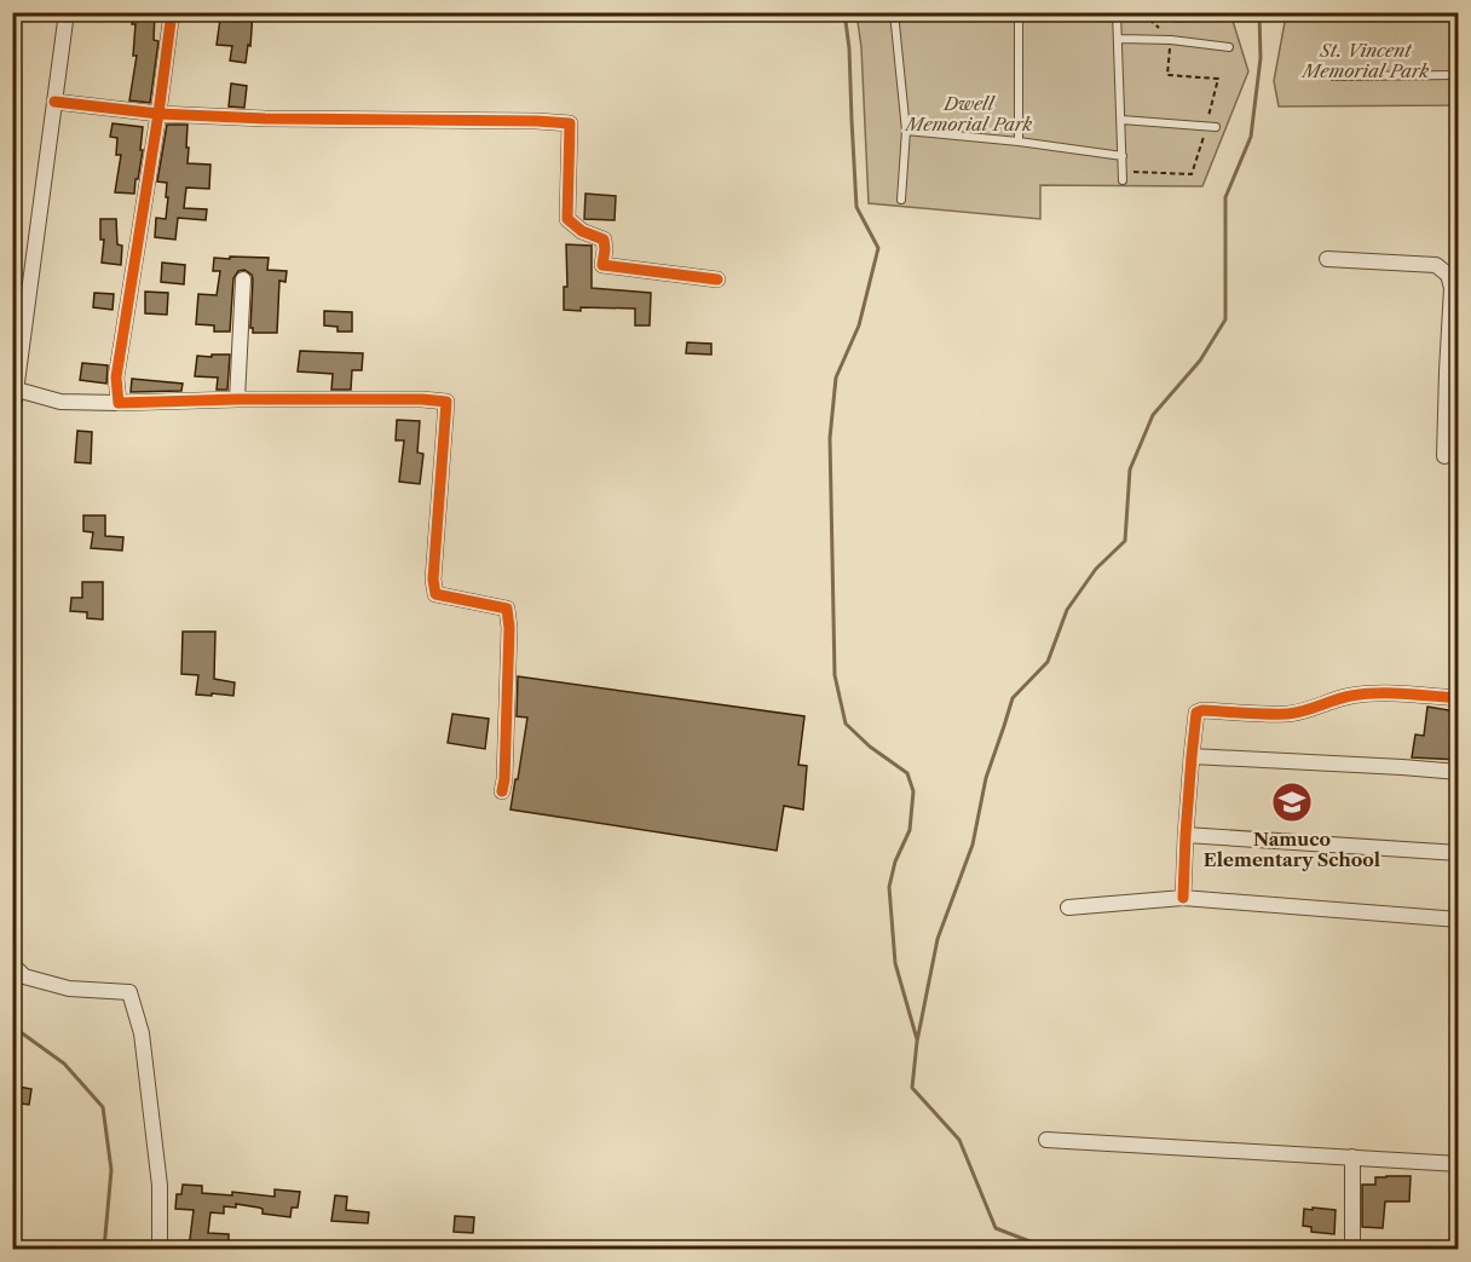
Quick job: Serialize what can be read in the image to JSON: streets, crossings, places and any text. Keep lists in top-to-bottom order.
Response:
{
  "parks": ["St. Vincent Memorial Park", "Dwell Memorial Park"],
  "places": {
    "school or university": ["Namuco Elementary School"]
  }
}
